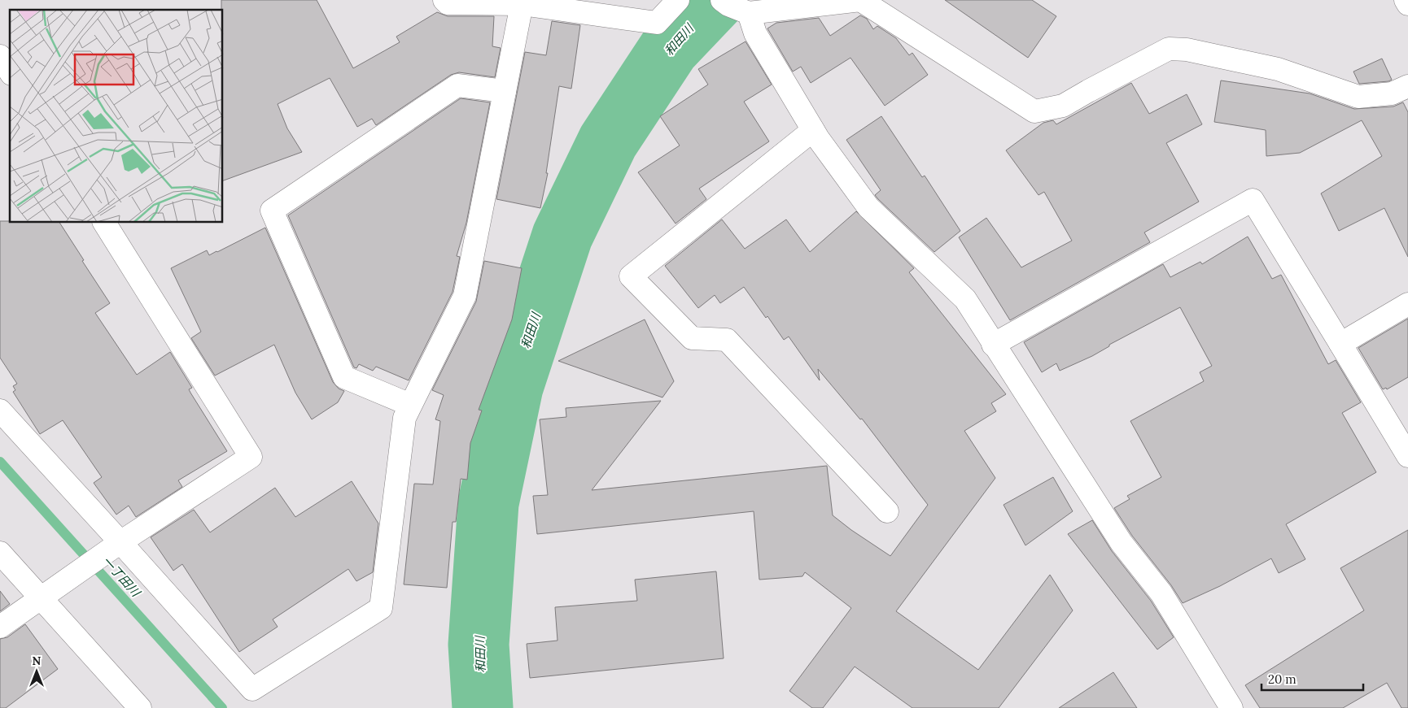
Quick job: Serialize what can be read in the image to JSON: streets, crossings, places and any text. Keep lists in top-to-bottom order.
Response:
{
  "water": ["和田川", "一丁田川"],
  "scale_bar": "20 m",
  "north": "top"
}
